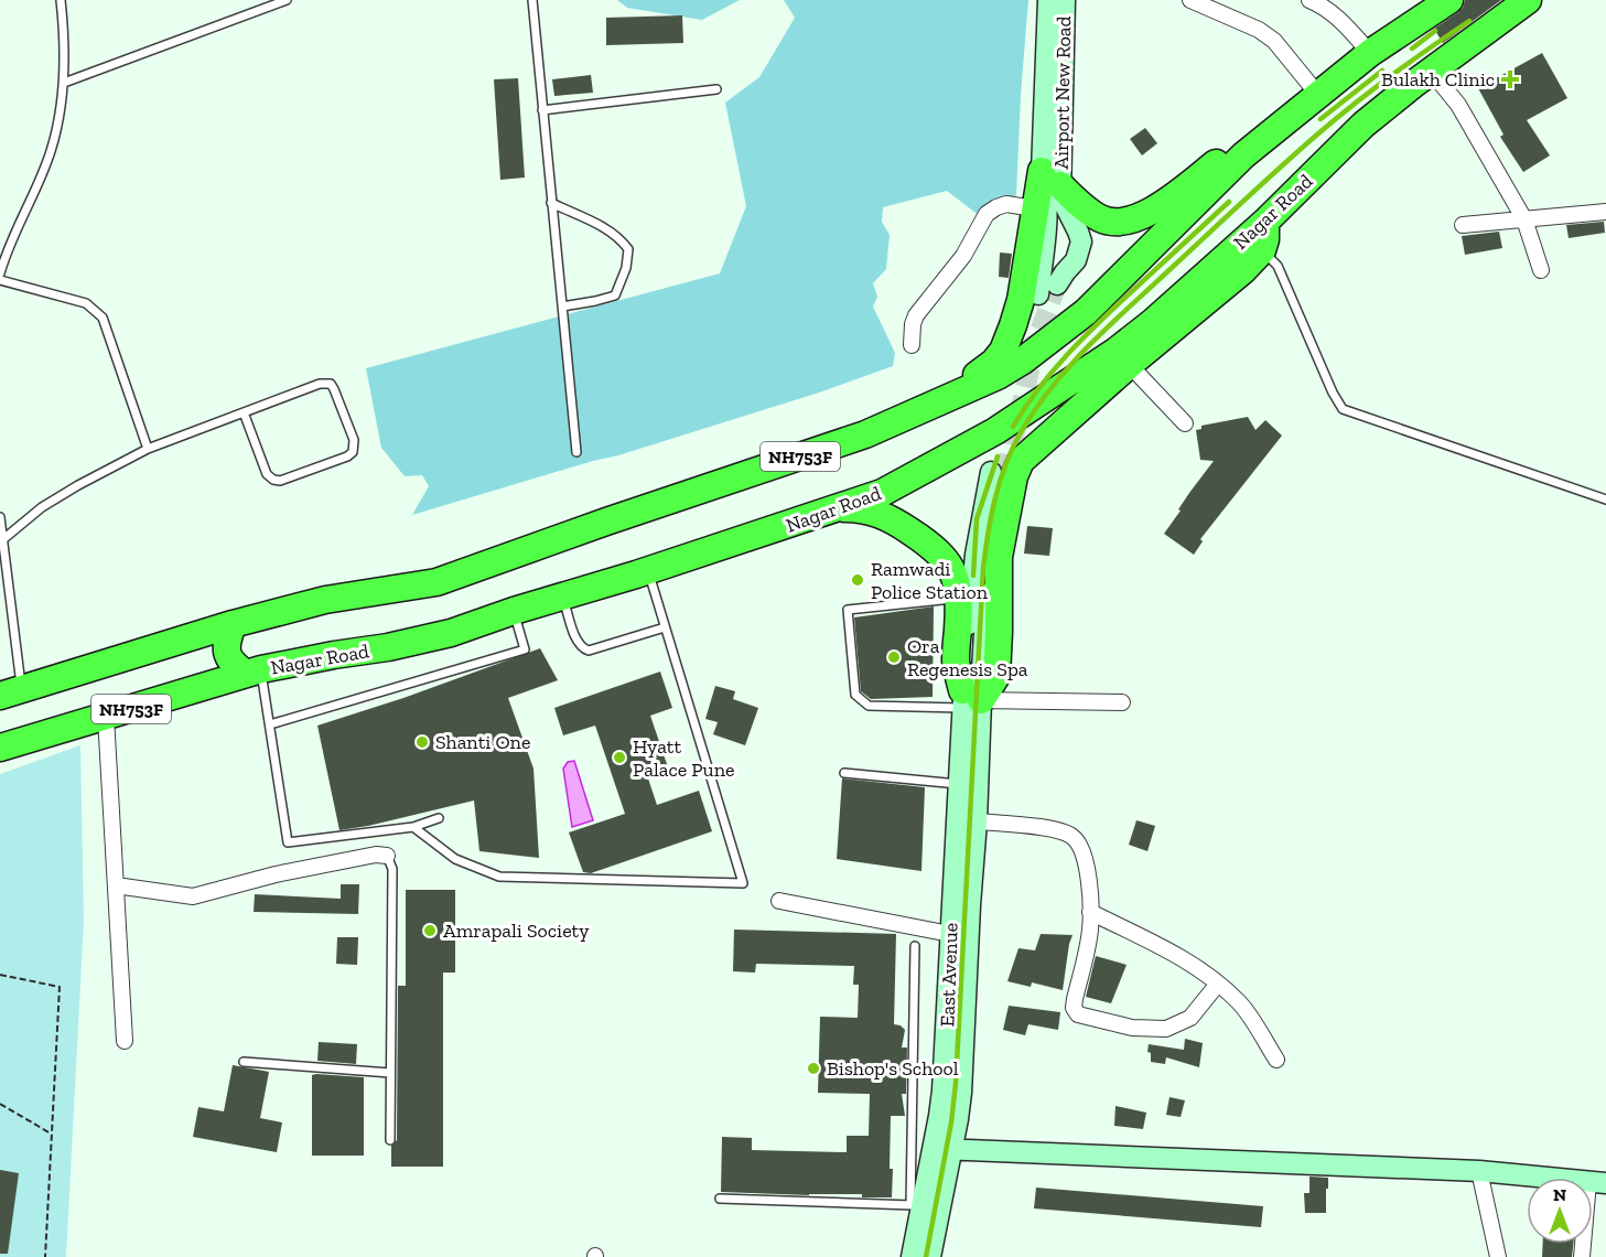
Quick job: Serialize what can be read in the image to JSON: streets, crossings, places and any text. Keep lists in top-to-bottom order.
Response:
{
  "streets": {
    "highway": ["Nagar Road", "NH753F"],
    "main road": ["Airport New Road", "East Avenue"]
  },
  "places": {
    "health": ["Bulakh Clinic"],
    "other": [
      "Ramwadi Police Station",
      "Ora Regenesis Spa",
      "Shanti One",
      "Hyatt Palace Pune",
      "Amrapali Society",
      "Bishop's School"
    ]
  },
  "north": "top"
}
